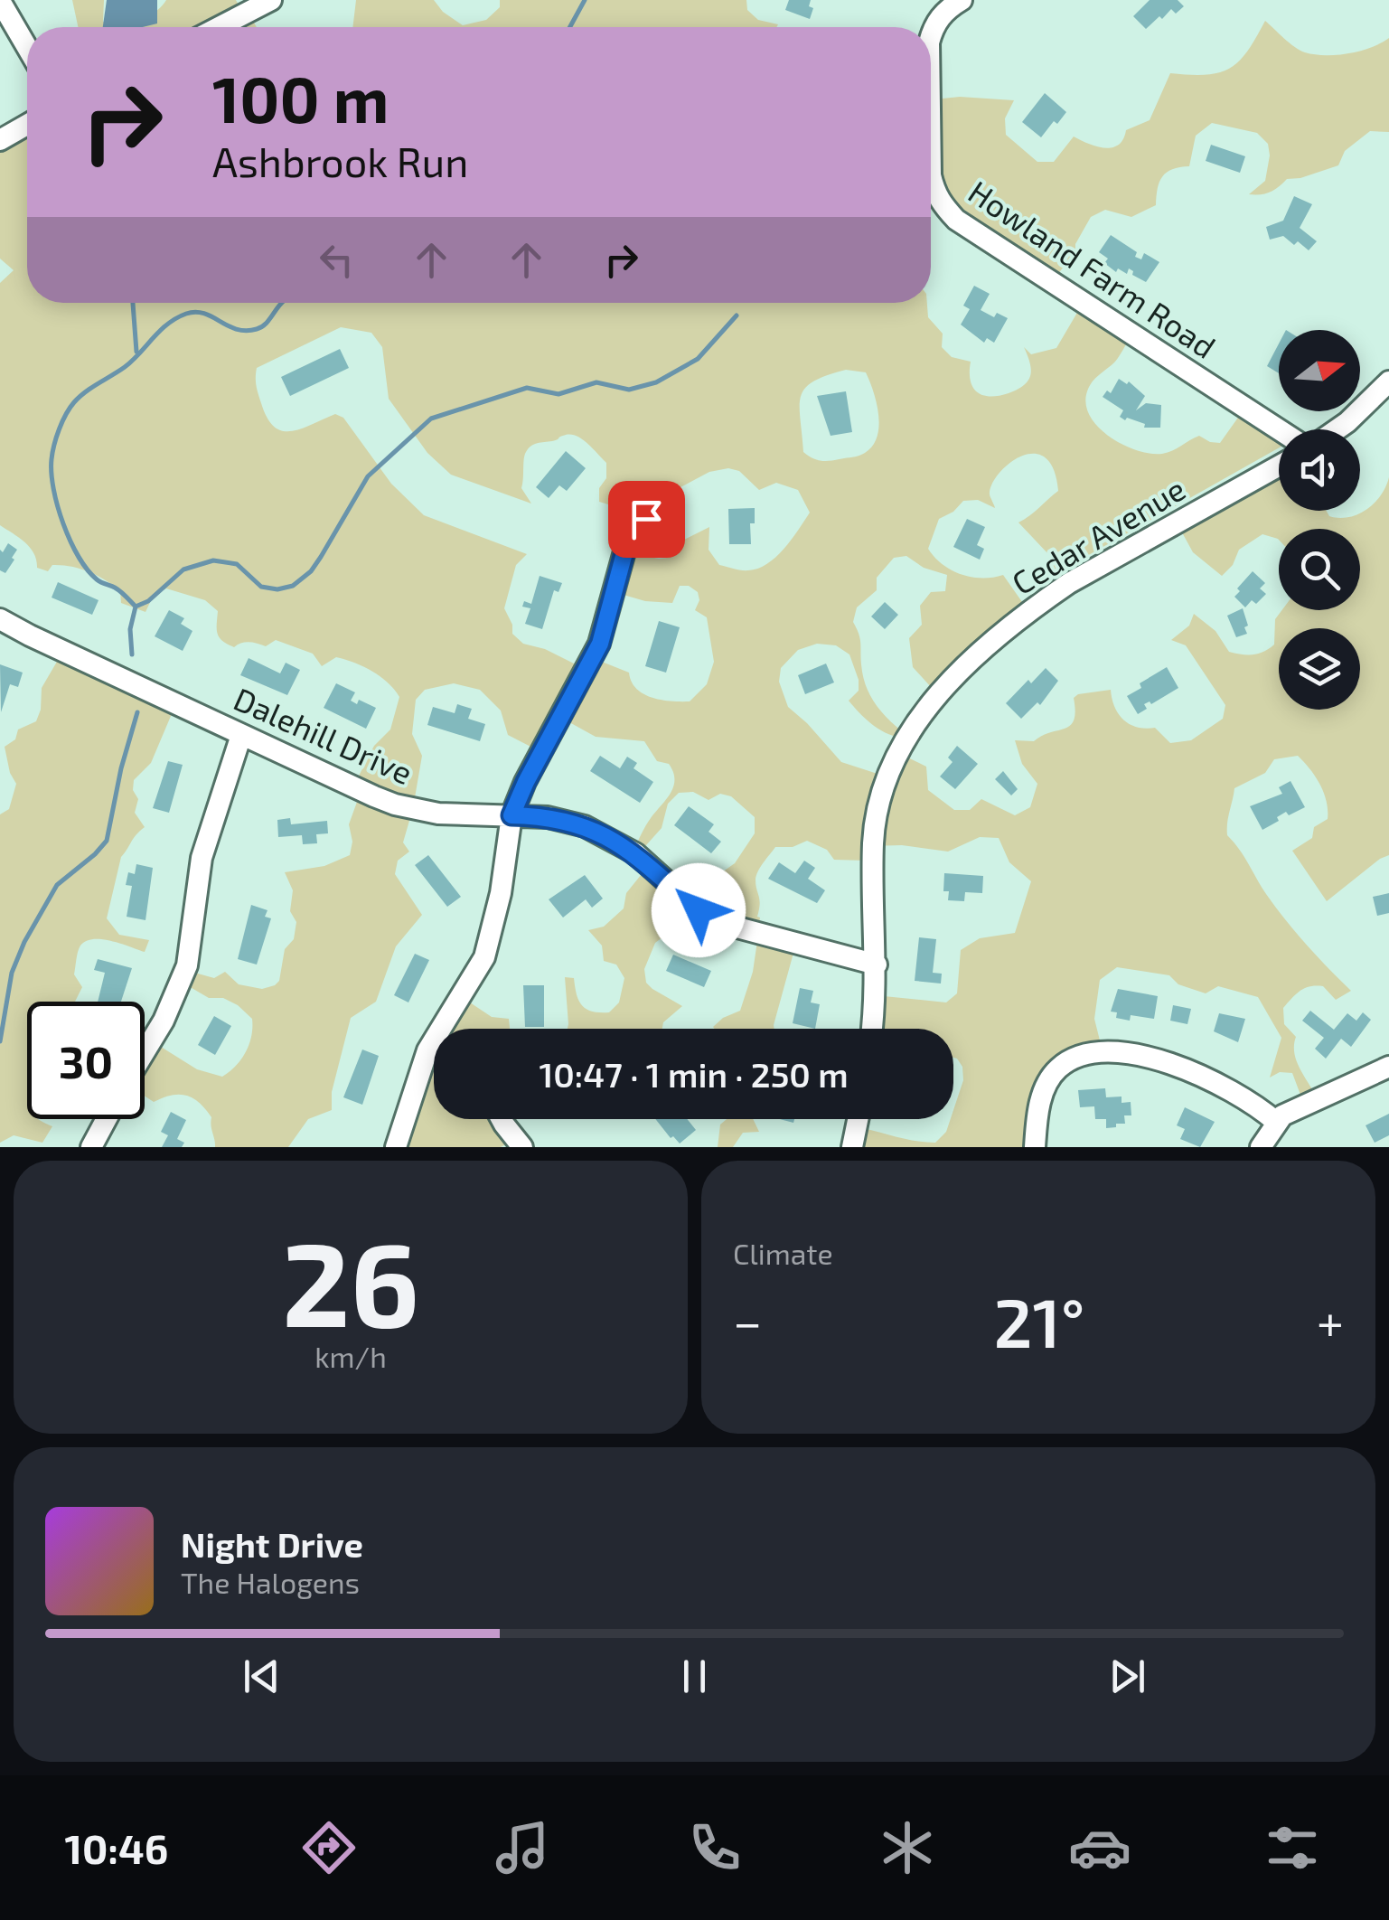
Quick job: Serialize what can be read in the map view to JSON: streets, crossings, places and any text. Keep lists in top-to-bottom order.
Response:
{
  "streets": {
    "street": ["Howland Farm Road", "Cedar Avenue", "Dalehill Drive"]
  },
  "crossings": [
    ["Cedar Avenue", "Dalehill Drive"]
  ],
  "north": "right",
  "page": {
    "turn": ["100 m", "Ashbrook Run"],
    "limit": "30",
    "trip": "10:47 · 1 min · 250 m",
    "tile": [
      ["26", "km/h"],
      "Climate"
    ],
    "heat": ["−", "21°", "+"],
    "song": ["Night Drive", "The Halogens"],
    "tabs": "10:46"
  }
}
